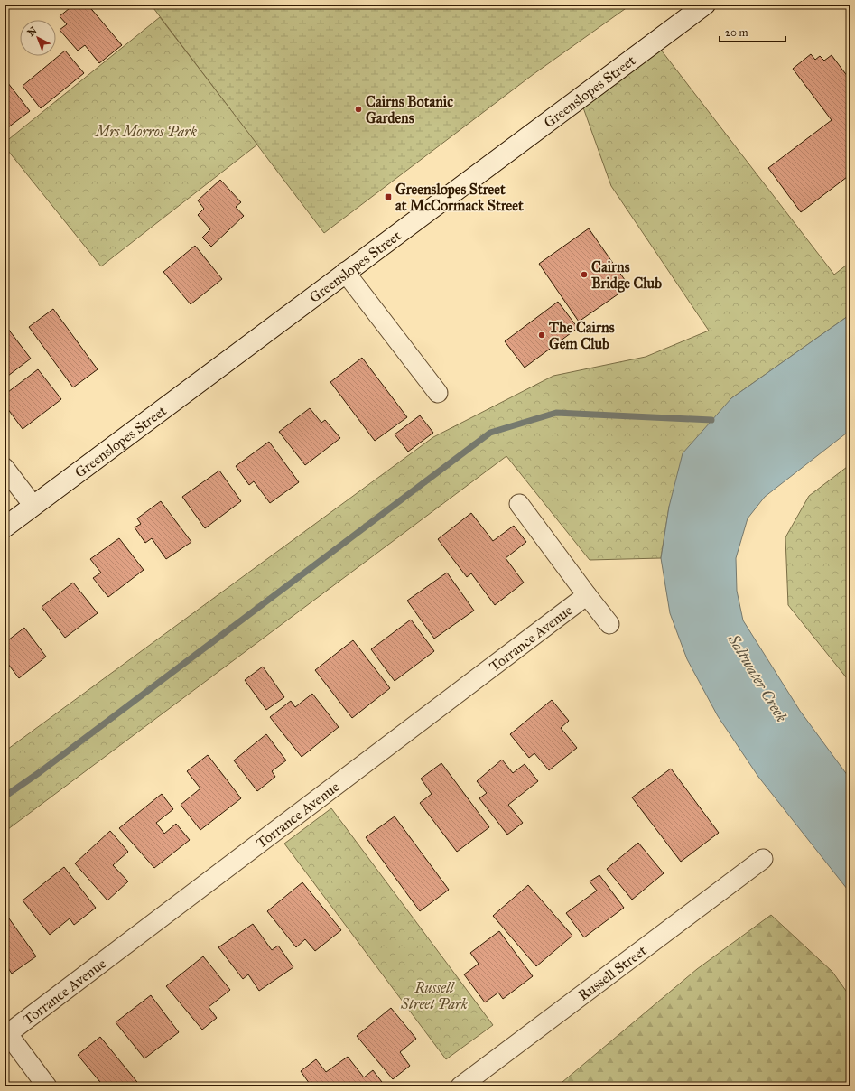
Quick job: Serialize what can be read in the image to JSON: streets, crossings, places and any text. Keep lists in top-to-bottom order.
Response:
{
  "streets": {
    "street": ["Greenslopes Street", "Torrance Avenue", "Russell Street"]
  },
  "water": ["Saltwater Creek"],
  "parks": ["Mrs Morros Park", "Russell Street Park"],
  "places": {
    "other": ["Cairns Botanic Gardens", "Cairns Bridge Club", "The Cairns Gem Club"],
    "transit": ["Greenslopes Street at McCormack Street"]
  },
  "scale_bar": "20 m",
  "north": "top left"
}
